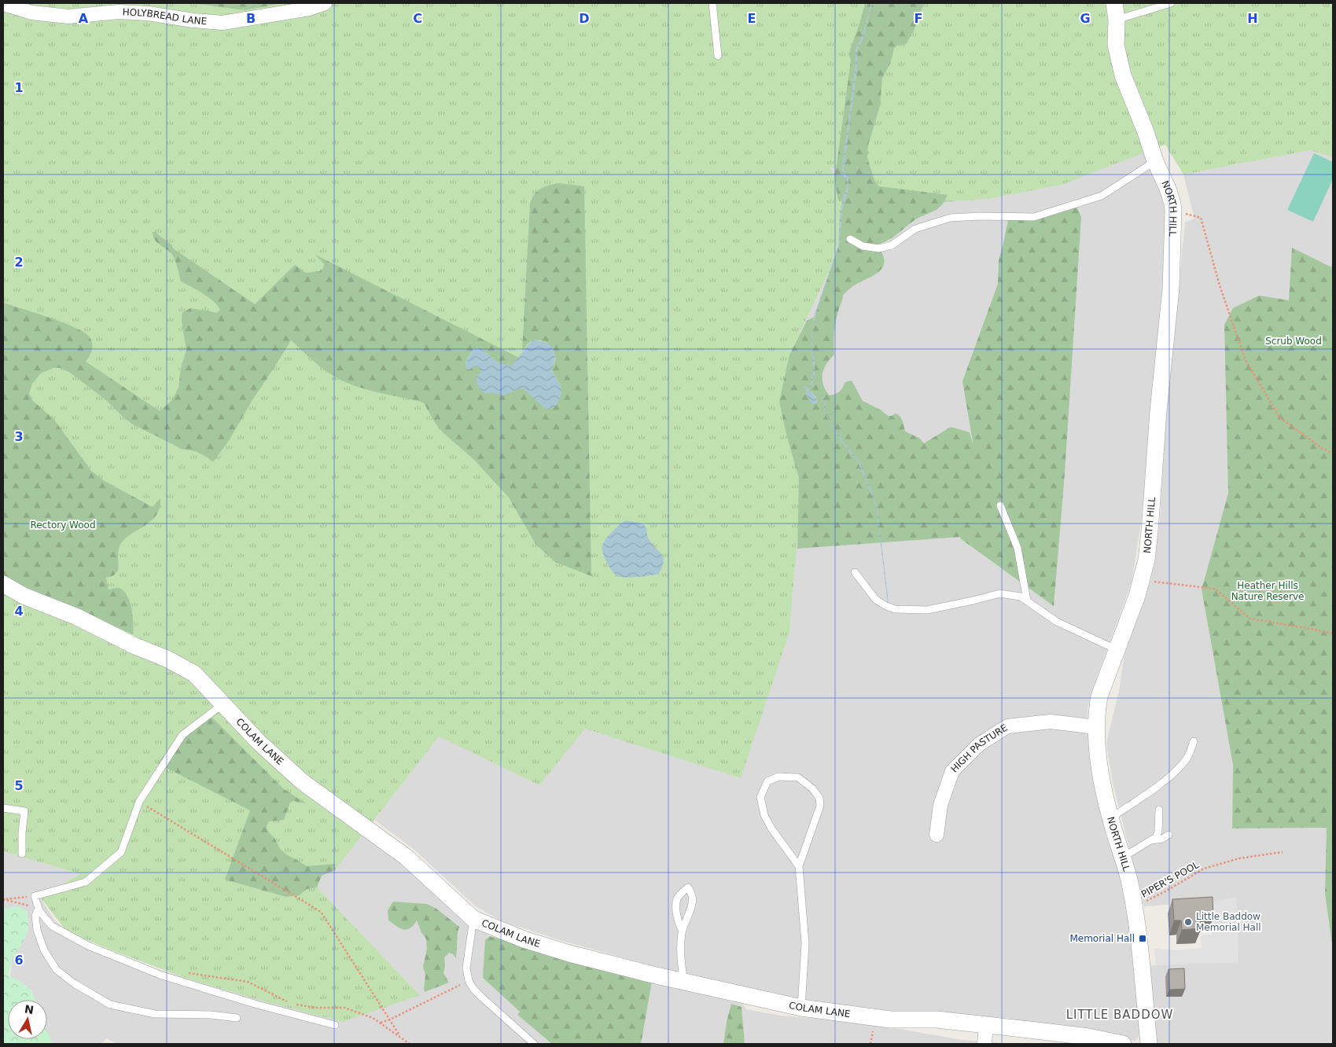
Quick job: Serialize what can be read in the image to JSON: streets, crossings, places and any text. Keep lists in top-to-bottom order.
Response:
{
  "streets": {
    "street": [
      "HOLYBREAD LANE",
      "NORTH HILL",
      "COLAM LANE",
      "HIGH PASTURE"
    ],
    "path": ["PIPER'S POOL"]
  },
  "crossings": [
    ["NORTH HILL", "HIGH PASTURE"],
    ["NORTH HILL", "PIPER'S POOL"]
  ],
  "districts": ["LITTLE BADDOW"],
  "parks": ["Scrub Wood", "Rectory Wood", "Heather Hills Nature Reserve"],
  "places": {
    "other": ["Little Baddow Memorial Hall"],
    "transit": ["Memorial Hall"]
  },
  "north": "top",
  "grid": {
    "columns": [
      "A",
      "B",
      "C",
      "D",
      "E",
      "F",
      "G",
      "H"
    ],
    "rows": [
      "1",
      "2",
      "3",
      "4",
      "5",
      "6"
    ]
  }
}
